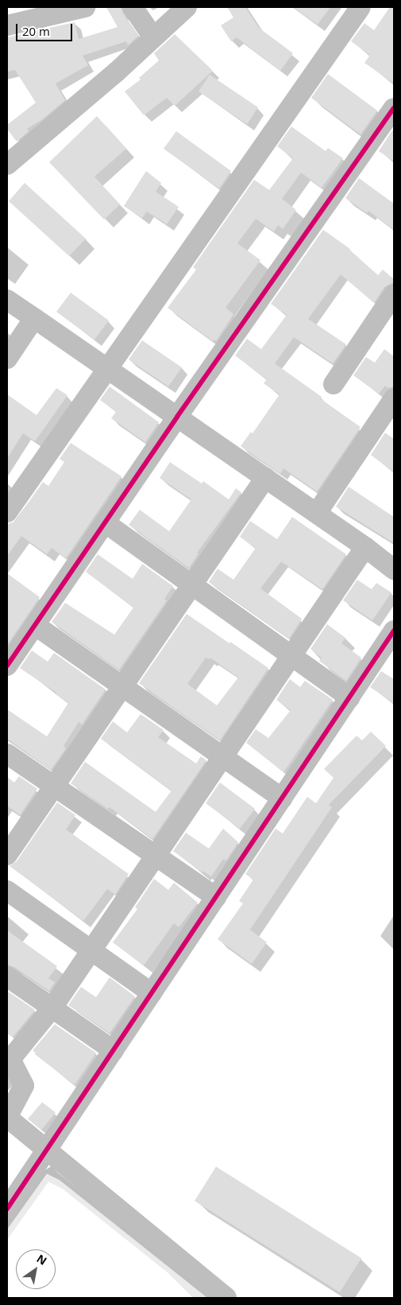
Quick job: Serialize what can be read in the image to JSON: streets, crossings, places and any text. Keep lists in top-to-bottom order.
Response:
{
  "scale_bar": "20 m",
  "north": "top right"
}
